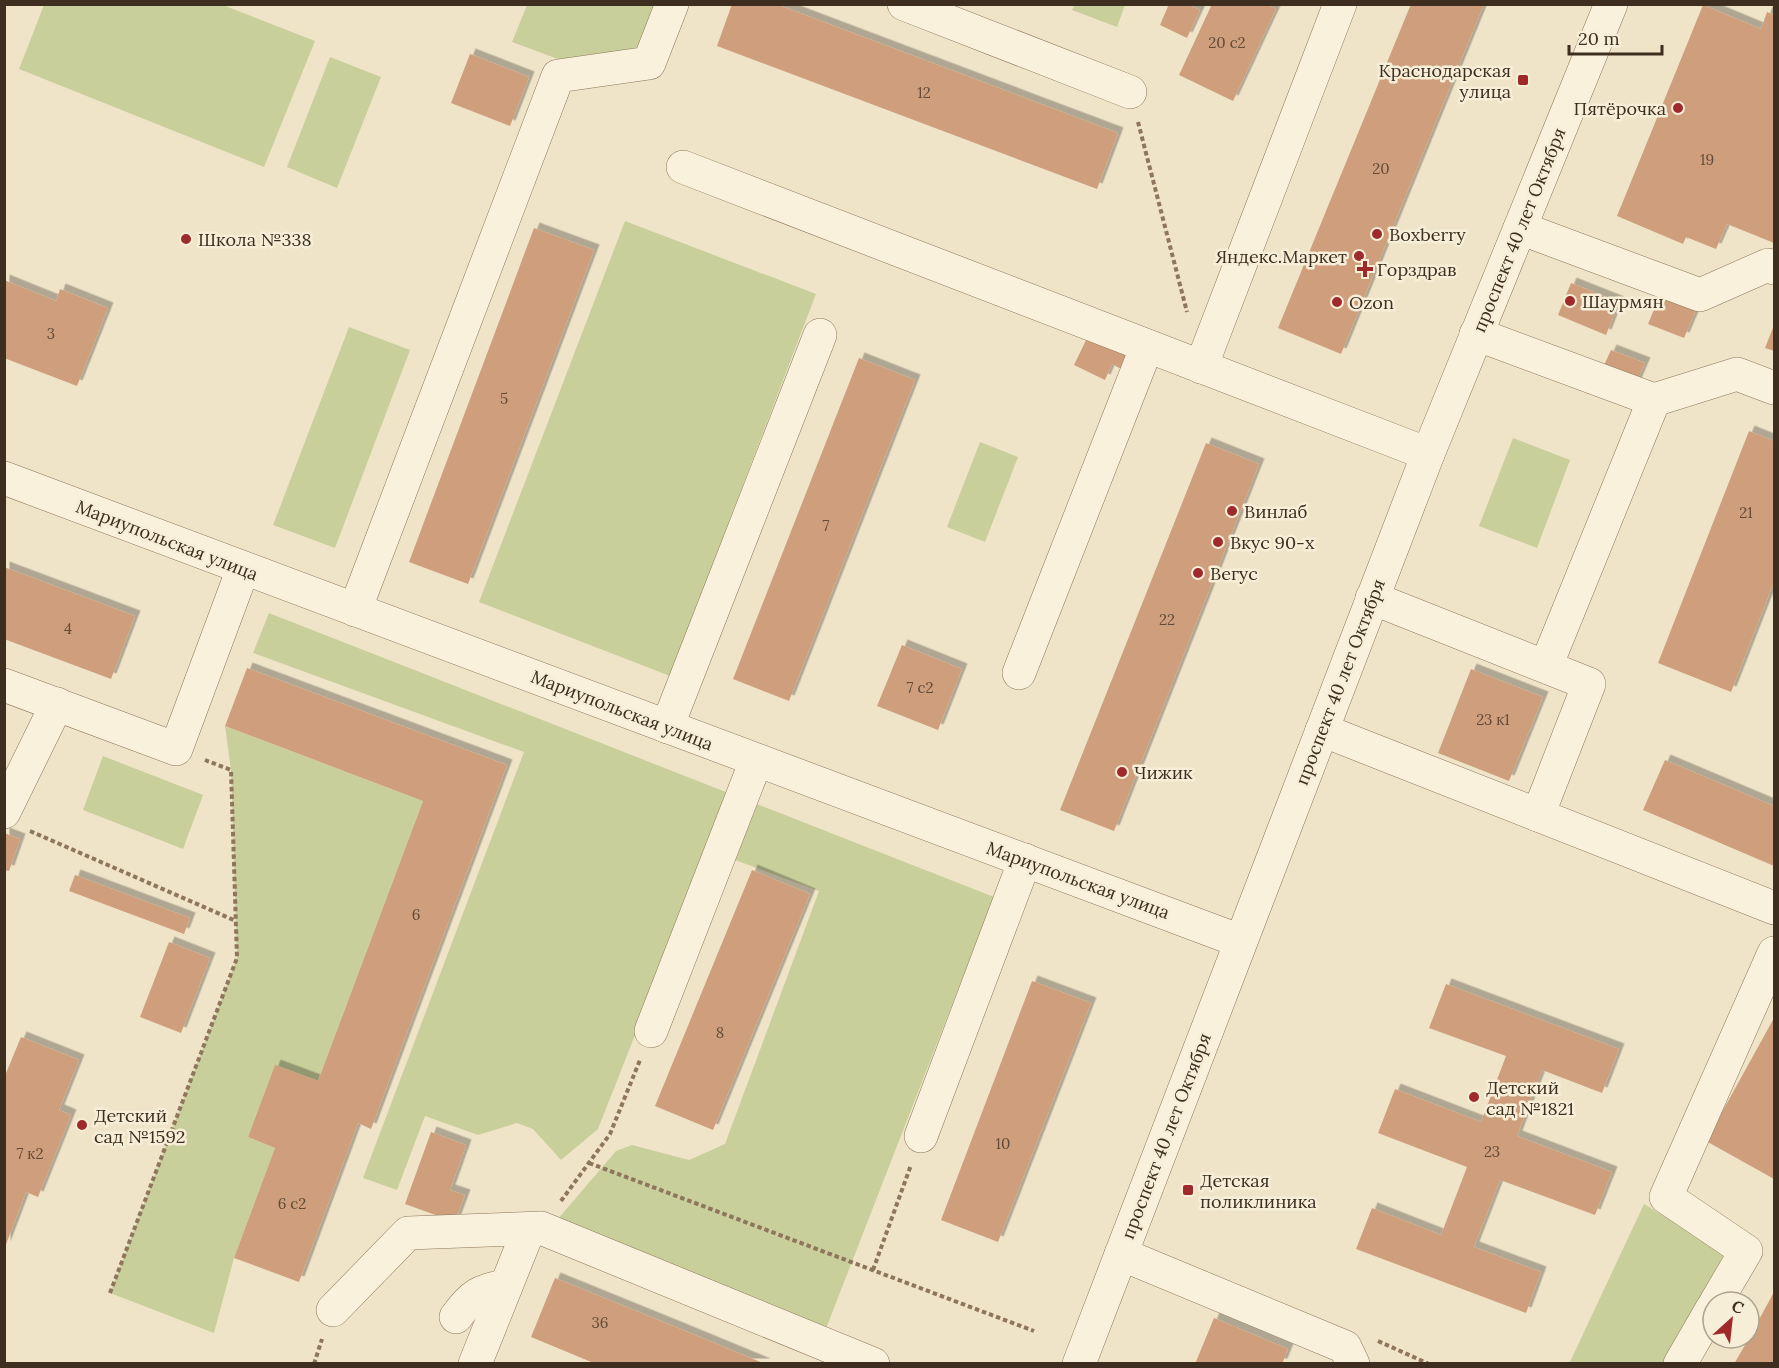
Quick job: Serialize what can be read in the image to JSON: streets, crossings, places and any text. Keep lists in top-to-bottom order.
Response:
{
  "streets": {
    "street": ["проспект 40 лет Октября", "Мариупольская улица"]
  },
  "crossings": [
    ["проспект 40 лет Октября", "Мариупольская улица"]
  ],
  "places": {
    "transit": ["Краснодарская улица", "Детская поликлиника"],
    "other": [
      "Пятёрочка",
      "Boxberry",
      "Школа №338",
      "Яндекс.Маркет",
      "Шаурмян",
      "Ozon",
      "Винлаб",
      "Вкус 90-х",
      "Вегус",
      "Чижик",
      "Детский сад №1821",
      "Детский сад №1592"
    ],
    "health": ["Горздрав"]
  },
  "house_numbers": [
    "20 с2",
    "12",
    "19",
    "20",
    "3",
    "5",
    "21",
    "7",
    "22",
    "4",
    "7 с2",
    "23 к1",
    "6",
    "8",
    "10",
    "23",
    "7 к2",
    "6 с2",
    "36"
  ],
  "scale_bar": "20 m",
  "north": "top right"
}
